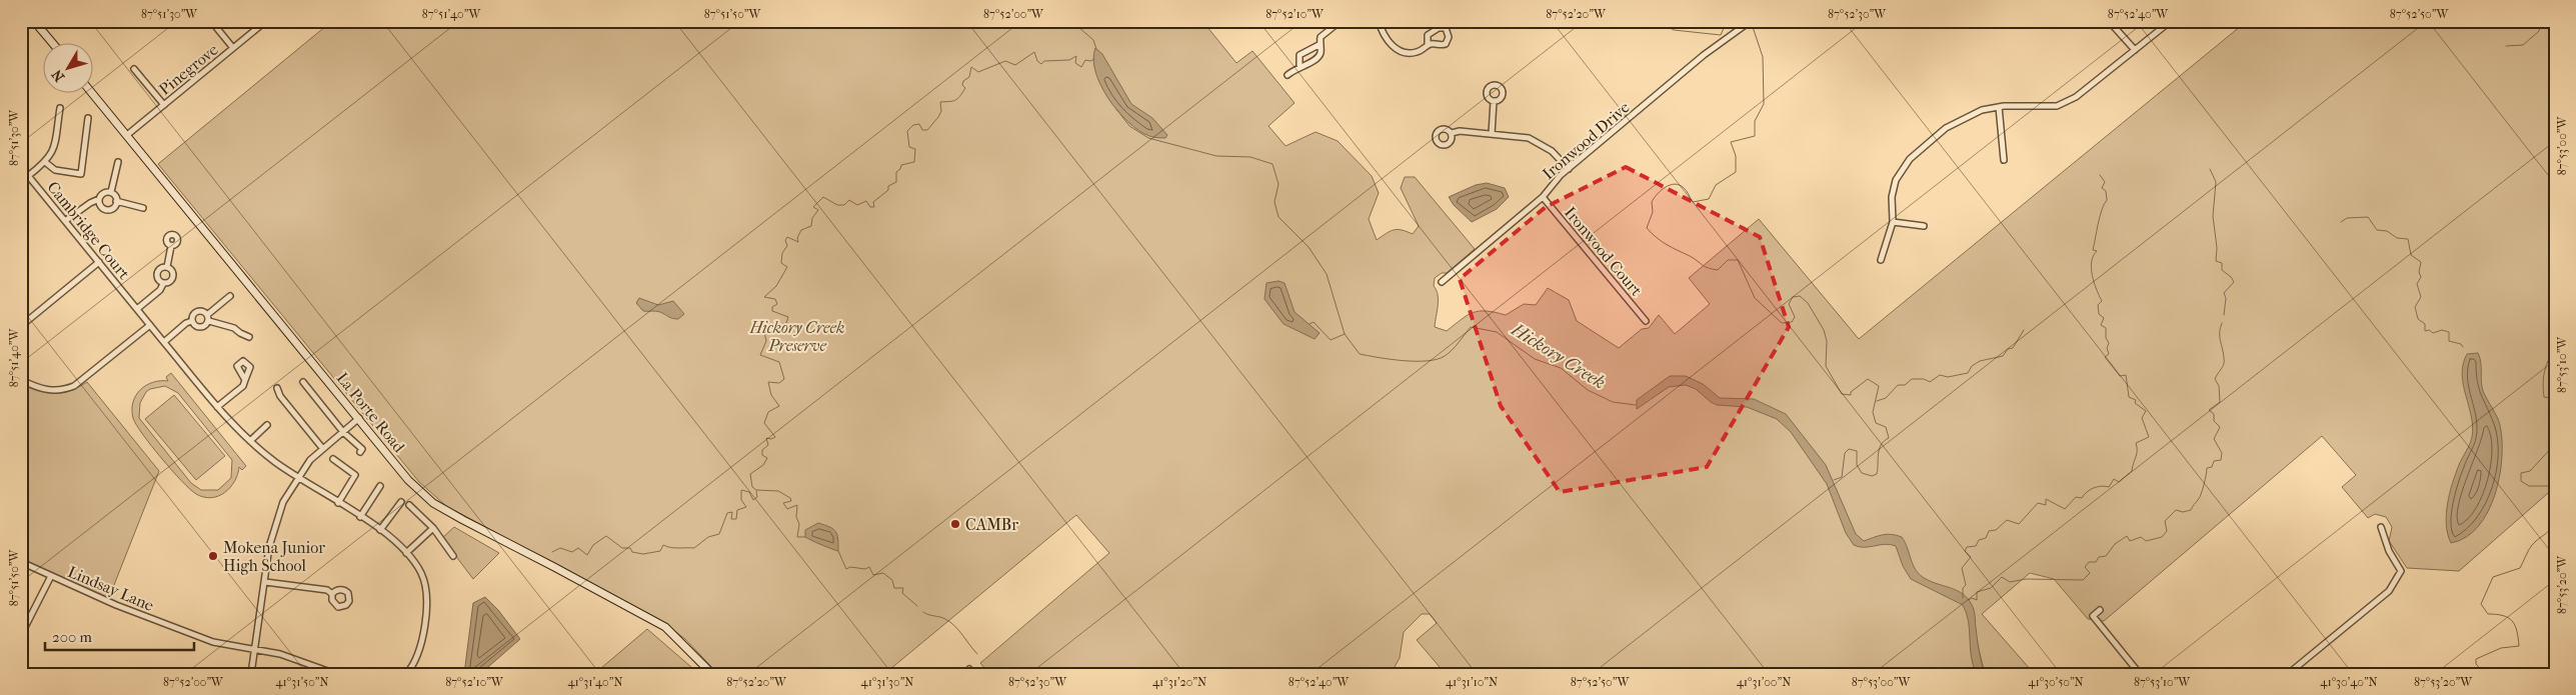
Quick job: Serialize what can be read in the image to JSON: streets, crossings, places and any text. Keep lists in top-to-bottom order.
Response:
{
  "streets": {
    "street": [
      "Pinegrove",
      "Ironwood Drive",
      "Cambridge Court",
      "Ironwood Court",
      "La Porte Road",
      "Lindsay Lane"
    ]
  },
  "crossings": [
    ["Pinegrove", "La Porte Road"],
    ["Ironwood Drive", "Ironwood Court"]
  ],
  "water": ["Hickory Creek"],
  "parks": ["Hickory Creek Preserve"],
  "places": ["CAMBr", "Mokena Junior High School"],
  "scale_bar": "200 m",
  "north": "bottom left",
  "coordinates": [
    "87°51'30\"W",
    "87°51'40\"W",
    "87°51'50\"W",
    "87°52'00\"W",
    "87°52'10\"W",
    "87°52'20\"W",
    "87°52'30\"W",
    "87°52'40\"W",
    "87°52'50\"W",
    "87°53'00\"W",
    "87°53'10\"W",
    "87°53'20\"W",
    "41°31'50\"N",
    "41°31'40\"N",
    "41°31'30\"N",
    "41°31'20\"N",
    "41°31'10\"N",
    "41°31'00\"N",
    "41°30'50\"N",
    "41°30'40\"N"
  ]
}
